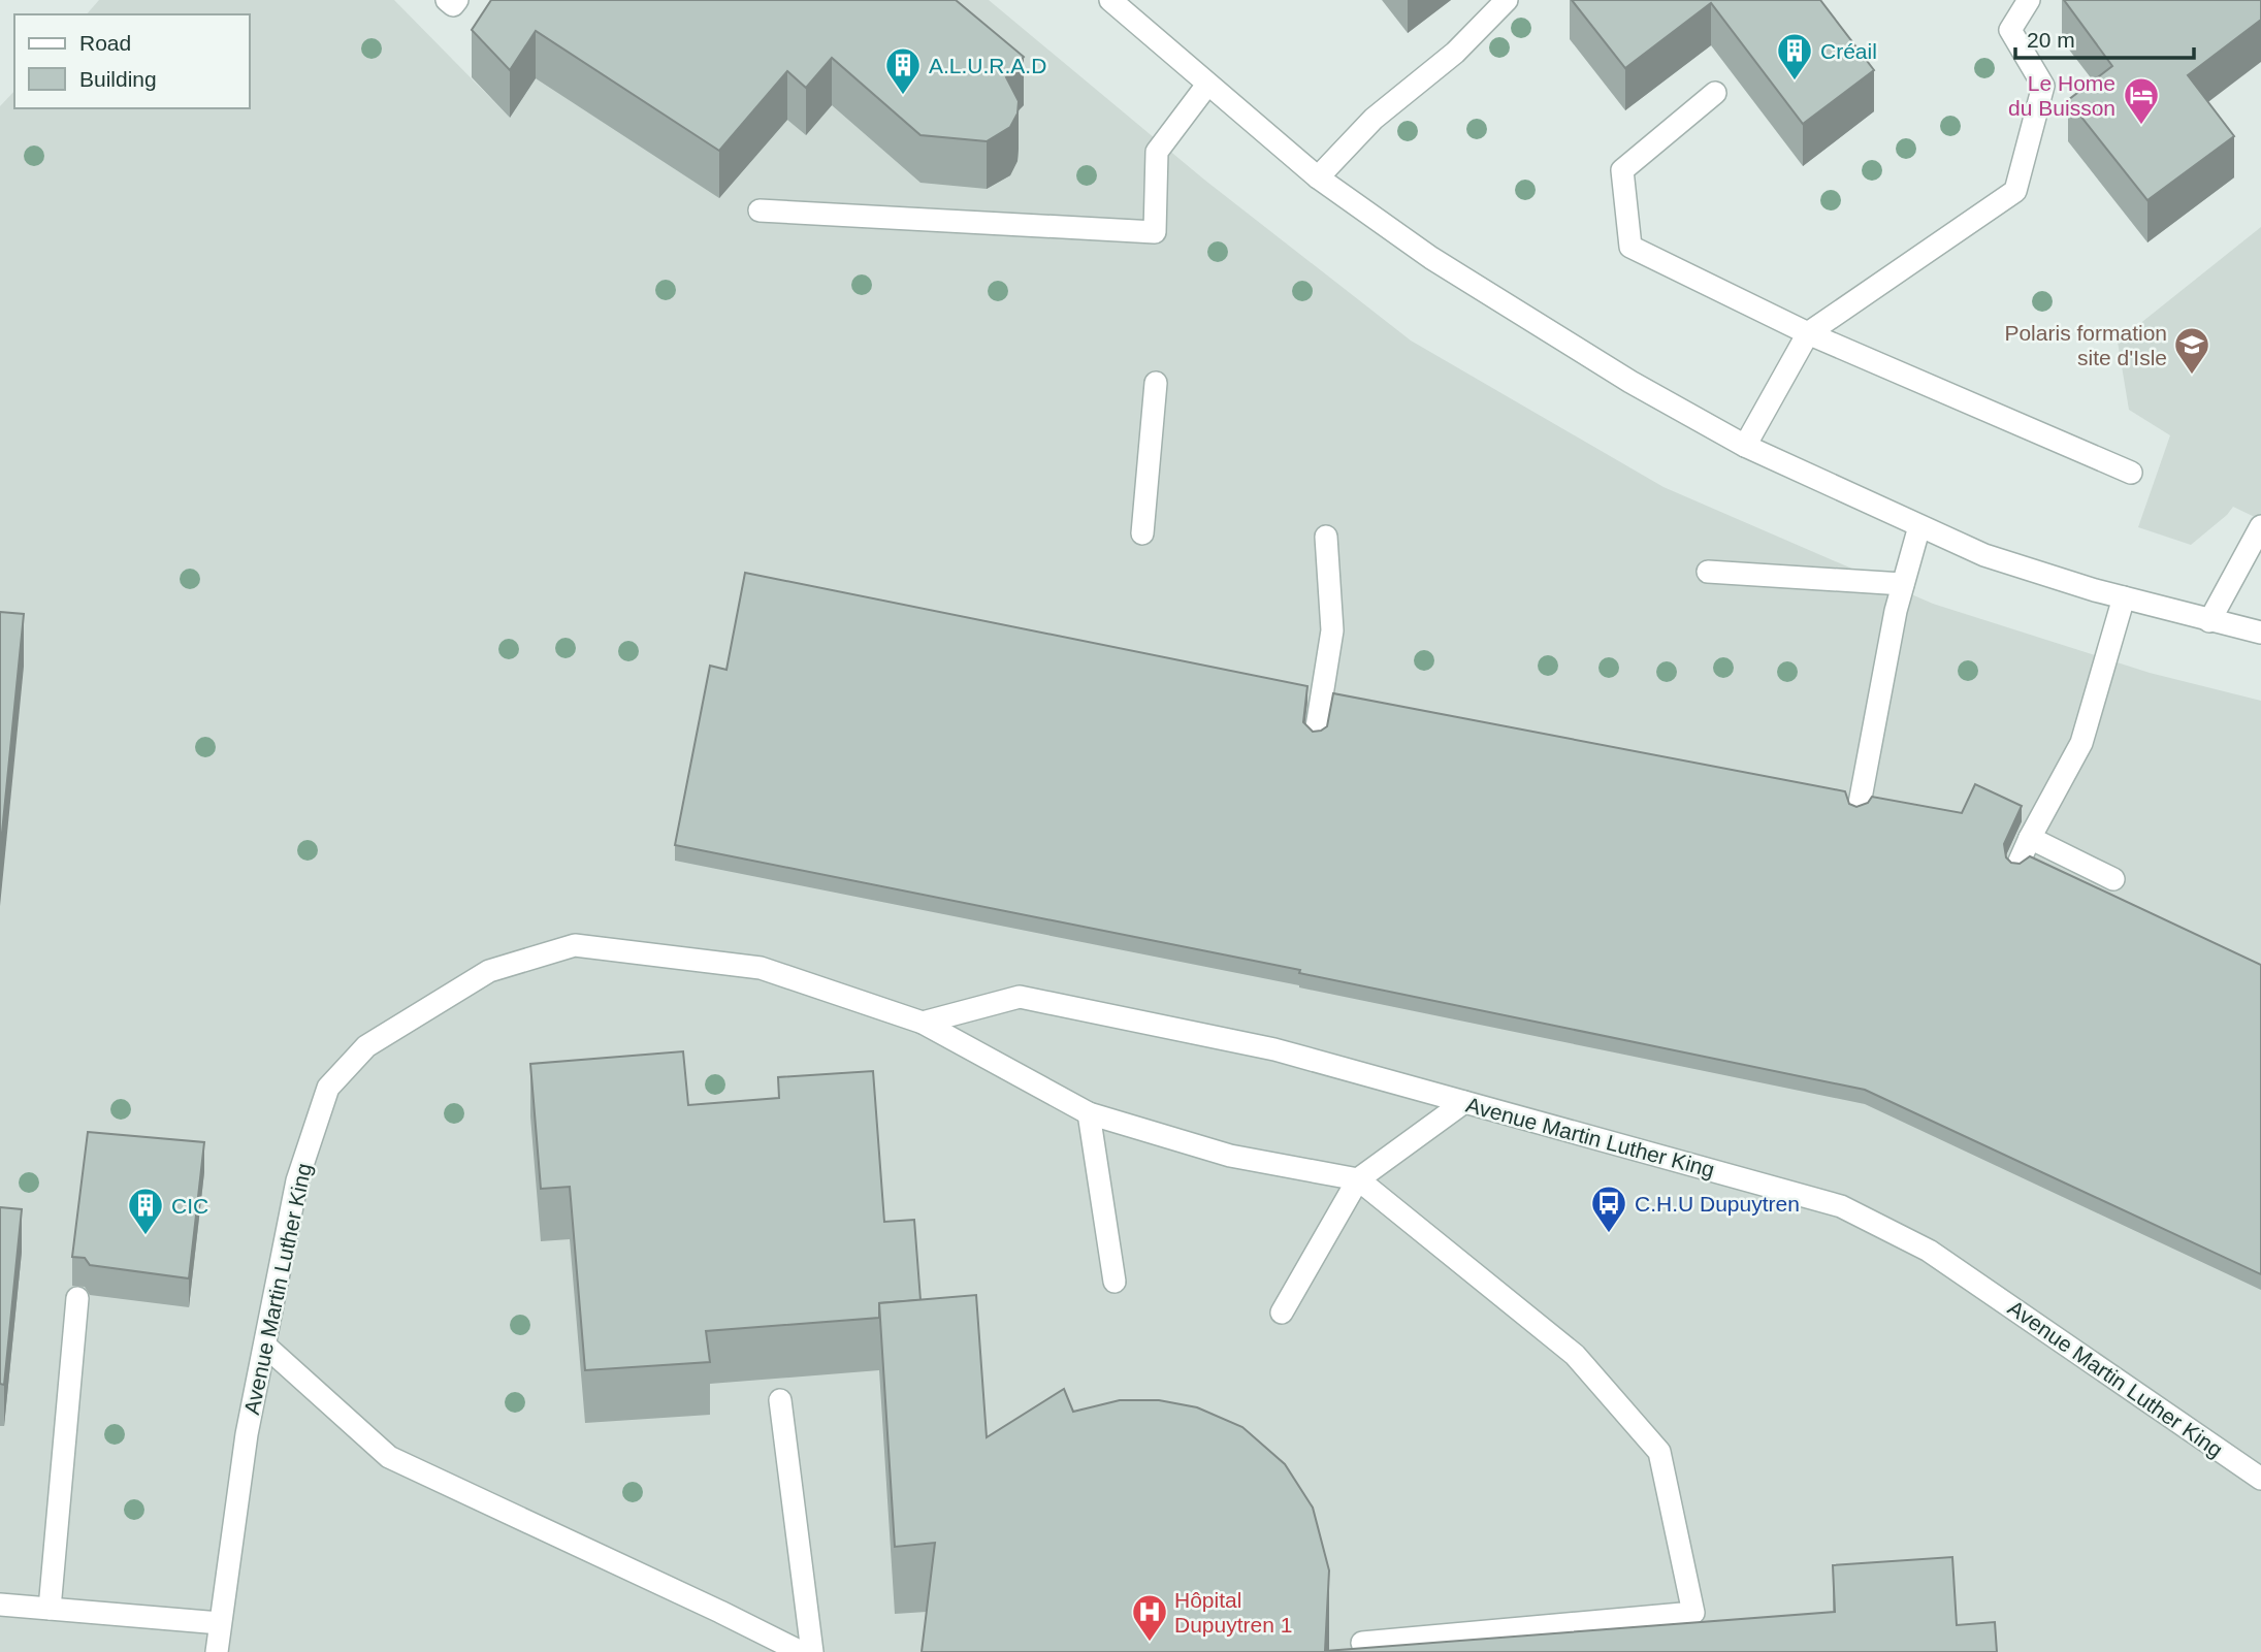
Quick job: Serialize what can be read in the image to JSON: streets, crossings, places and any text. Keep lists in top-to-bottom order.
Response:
{
  "streets": {
    "street": ["Avenue Martin Luther King"]
  },
  "places": {
    "building": ["Créail", "A.L.U.R.A.D", "CIC"],
    "hotel": ["Le Home du Buisson"],
    "school or university": ["Polaris formation site d'Isle"],
    "bus stop": ["C.H.U Dupuytren"],
    "hospital": ["Hôpital Dupuytren 1"]
  },
  "legend": ["Road", "Building"],
  "scale_bar": "20 m"
}
